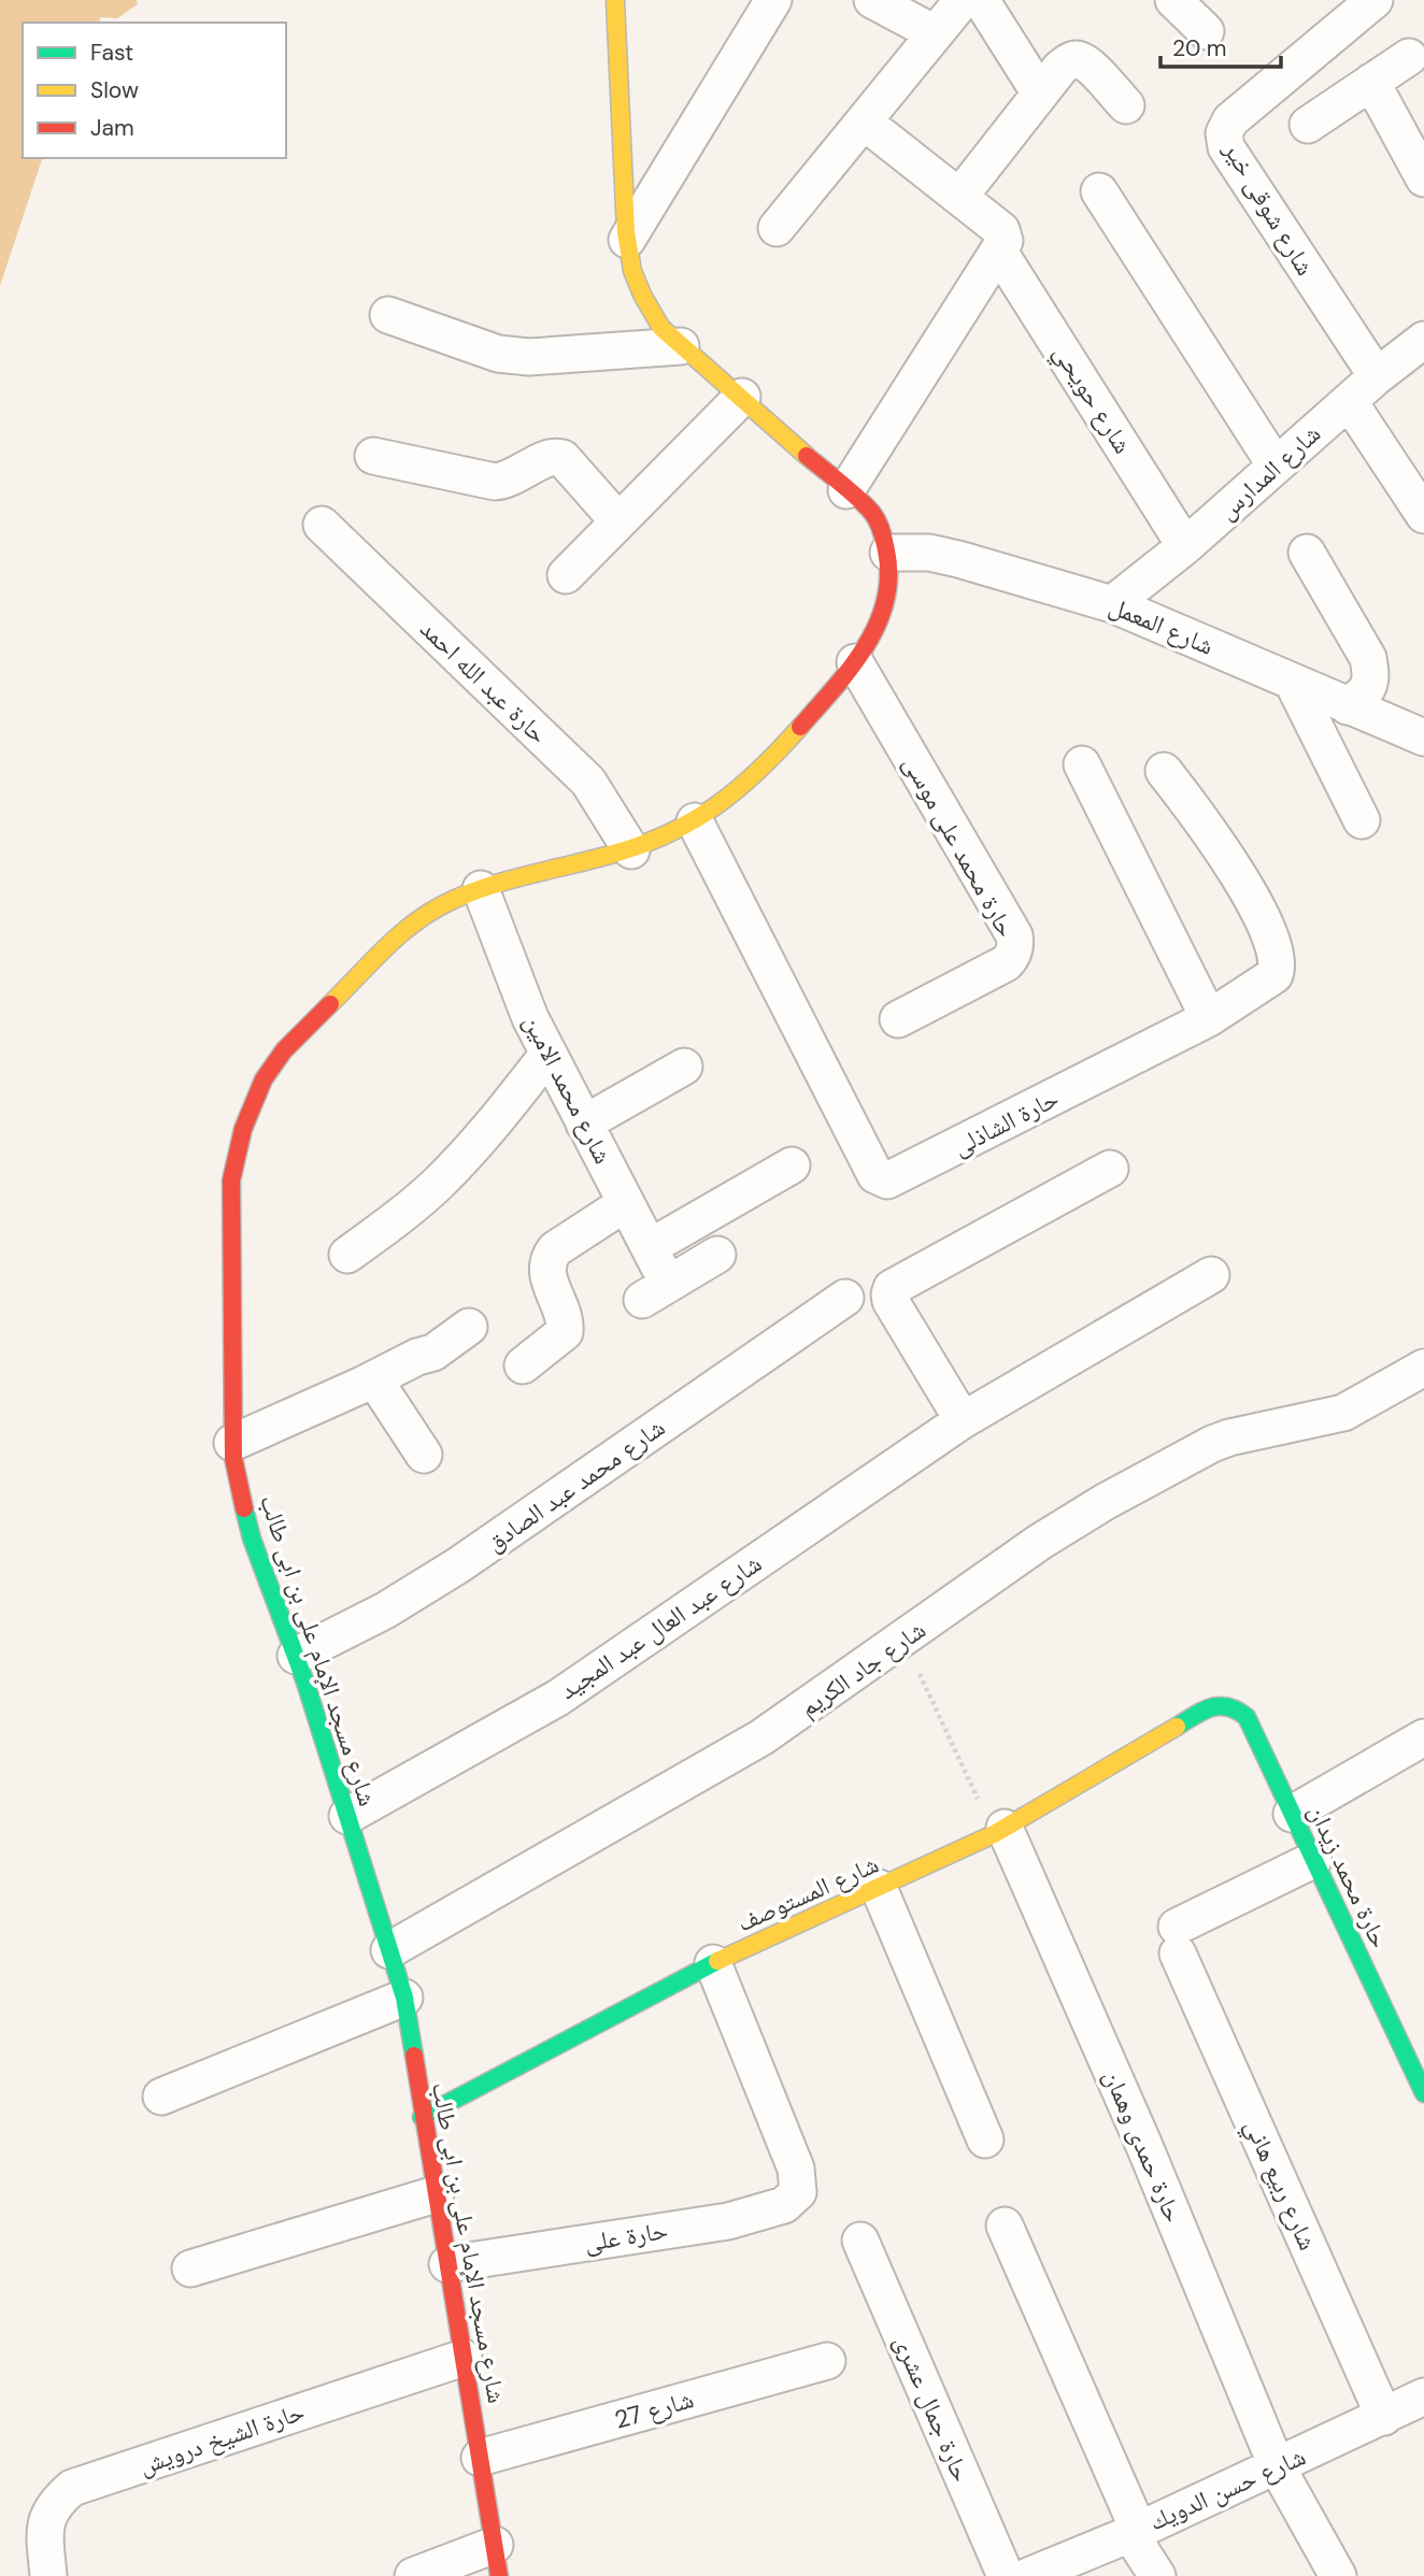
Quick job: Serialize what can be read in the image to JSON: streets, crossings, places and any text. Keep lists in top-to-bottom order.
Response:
{
  "streets": {
    "street": [
      "شارع شوقى خير",
      "شارع حويحي",
      "شارع المدارس",
      "شارع المعمل",
      "حارة عبد الله احمد",
      "حارة محمد على موسى",
      "شارع محمد الامين",
      "حارة الشاذلى",
      "شارع محمد عبد الصادق",
      "شارع عبد العال عبد المجيد",
      "شارع مسجد الإمام على بن ابى طالب",
      "شارع جاد الكريم",
      "حارة محمد زيدان",
      "شارع المستوصف",
      "حارة حمدى وهمان",
      "شارع ربيع هاني",
      "حارة على",
      "حارة جمال عشرى",
      "شارع 27",
      "حارة الشيخ درويش",
      "شارع حسن الدويك"
    ]
  },
  "crossings": [
    ["شارع شوقى خير", "شارع المدارس"],
    ["شارع حويحي", "شارع المدارس"],
    ["شارع المدارس", "شارع المعمل"],
    ["شارع المعمل", "شارع مسجد الإمام على بن ابى طالب"],
    ["حارة عبد الله احمد", "شارع مسجد الإمام على بن ابى طالب"],
    ["حارة محمد على موسى", "شارع مسجد الإمام على بن ابى طالب"],
    ["شارع محمد الامين", "شارع مسجد الإمام على بن ابى طالب"],
    ["حارة الشاذلى", "شارع مسجد الإمام على بن ابى طالب"],
    ["شارع محمد عبد الصادق", "شارع مسجد الإمام على بن ابى طالب"],
    ["شارع عبد العال عبد المجيد", "شارع مسجد الإمام على بن ابى طالب"],
    ["شارع مسجد الإمام على بن ابى طالب", "شارع جاد الكريم"],
    ["شارع مسجد الإمام على بن ابى طالب", "شارع المستوصف"],
    ["شارع مسجد الإمام على بن ابى طالب", "حارة على"],
    ["شارع مسجد الإمام على بن ابى طالب", "شارع 27"],
    ["شارع مسجد الإمام على بن ابى طالب", "حارة الشيخ درويش"],
    ["حارة محمد زيدان", "شارع المستوصف"],
    ["حارة محمد زيدان", "شارع ربيع هاني"],
    ["شارع المستوصف", "حارة حمدى وهمان"],
    ["شارع المستوصف", "حارة على"],
    ["حارة حمدى وهمان", "شارع حسن الدويك"],
    ["شارع ربيع هاني", "شارع حسن الدويك"]
  ],
  "legend": ["Fast", "Slow", "Jam"],
  "scale_bar": "20 m"
}
